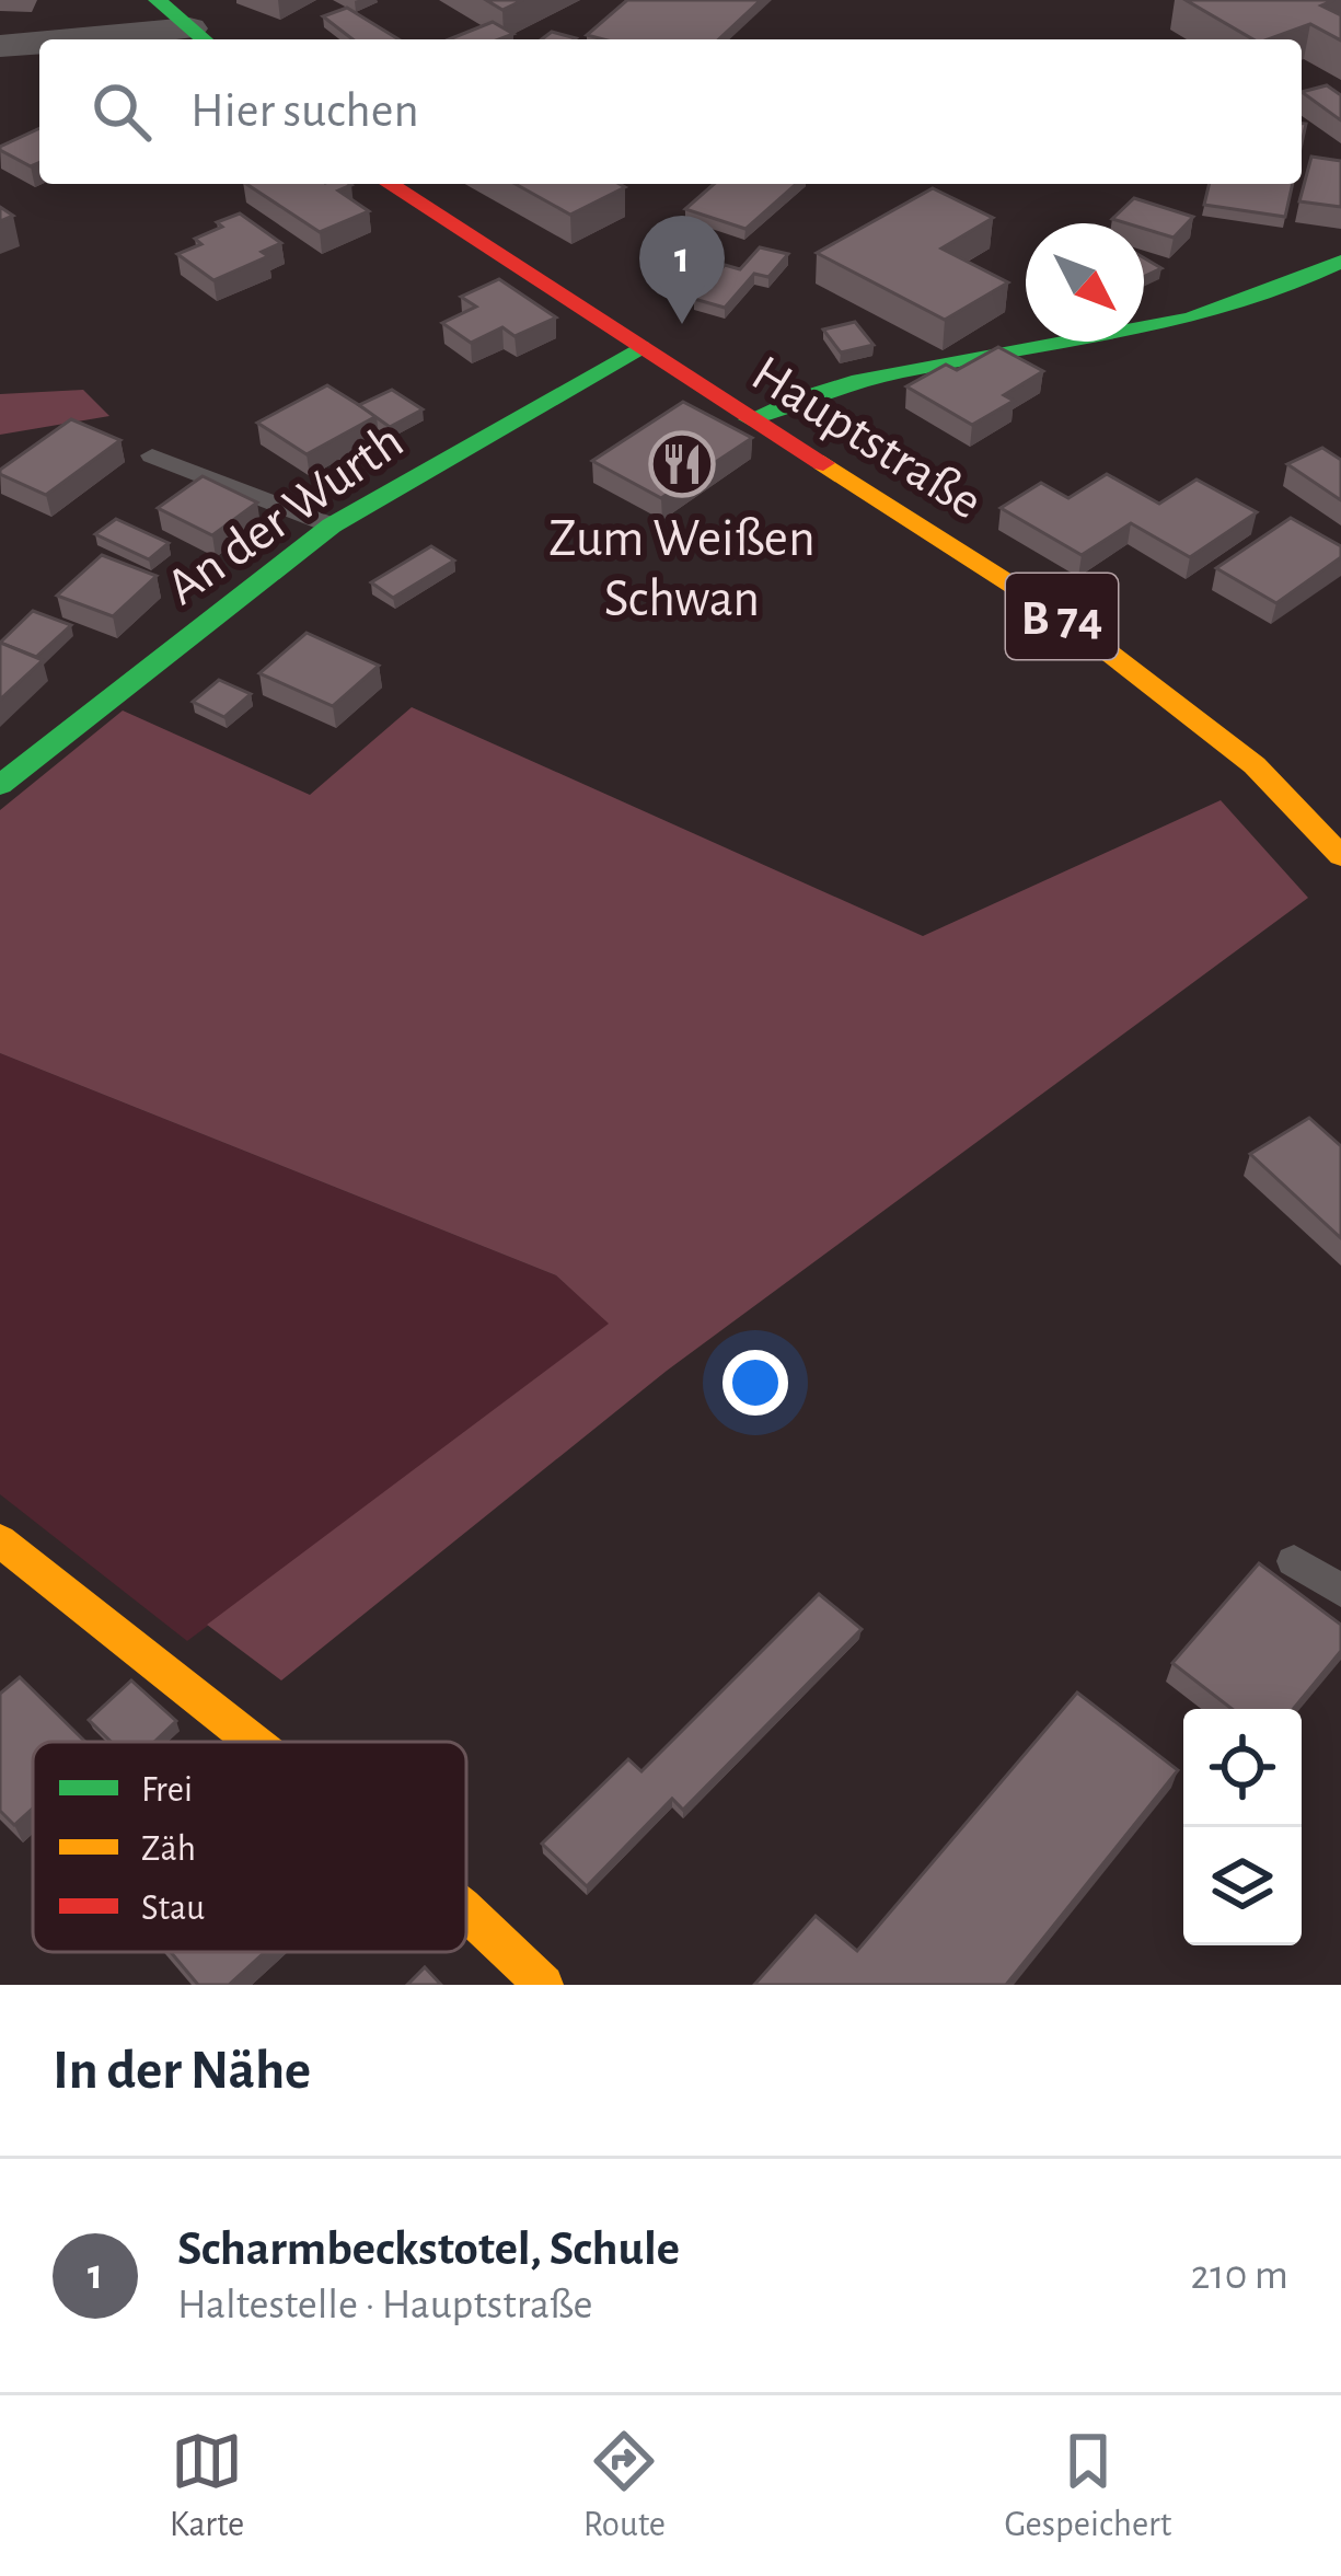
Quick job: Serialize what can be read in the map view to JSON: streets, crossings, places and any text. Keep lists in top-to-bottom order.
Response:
{
  "streets": {
    "street": ["Hauptstraße", "An der Wurth", "B 74"]
  },
  "crossings": [
    ["Hauptstraße", "An der Wurth"]
  ],
  "places": {
    "restaurant": ["Zum Weißen Schwan"]
  },
  "legend": ["Frei", "Zäh", "Stau"],
  "north": "bottom right",
  "page": {
    "search": "Hier suchen",
    "pins": "1",
    "heading": "In der Nähe",
    "list": [
      {
        "mark": "1",
        "name": "Scharmbeckstotel, Schule",
        "note": "Haltestelle · Hauptstraße",
        "value": "210 m"
      }
    ],
    "nav": ["Karte", "Route", "Gespeichert"]
  }
}
